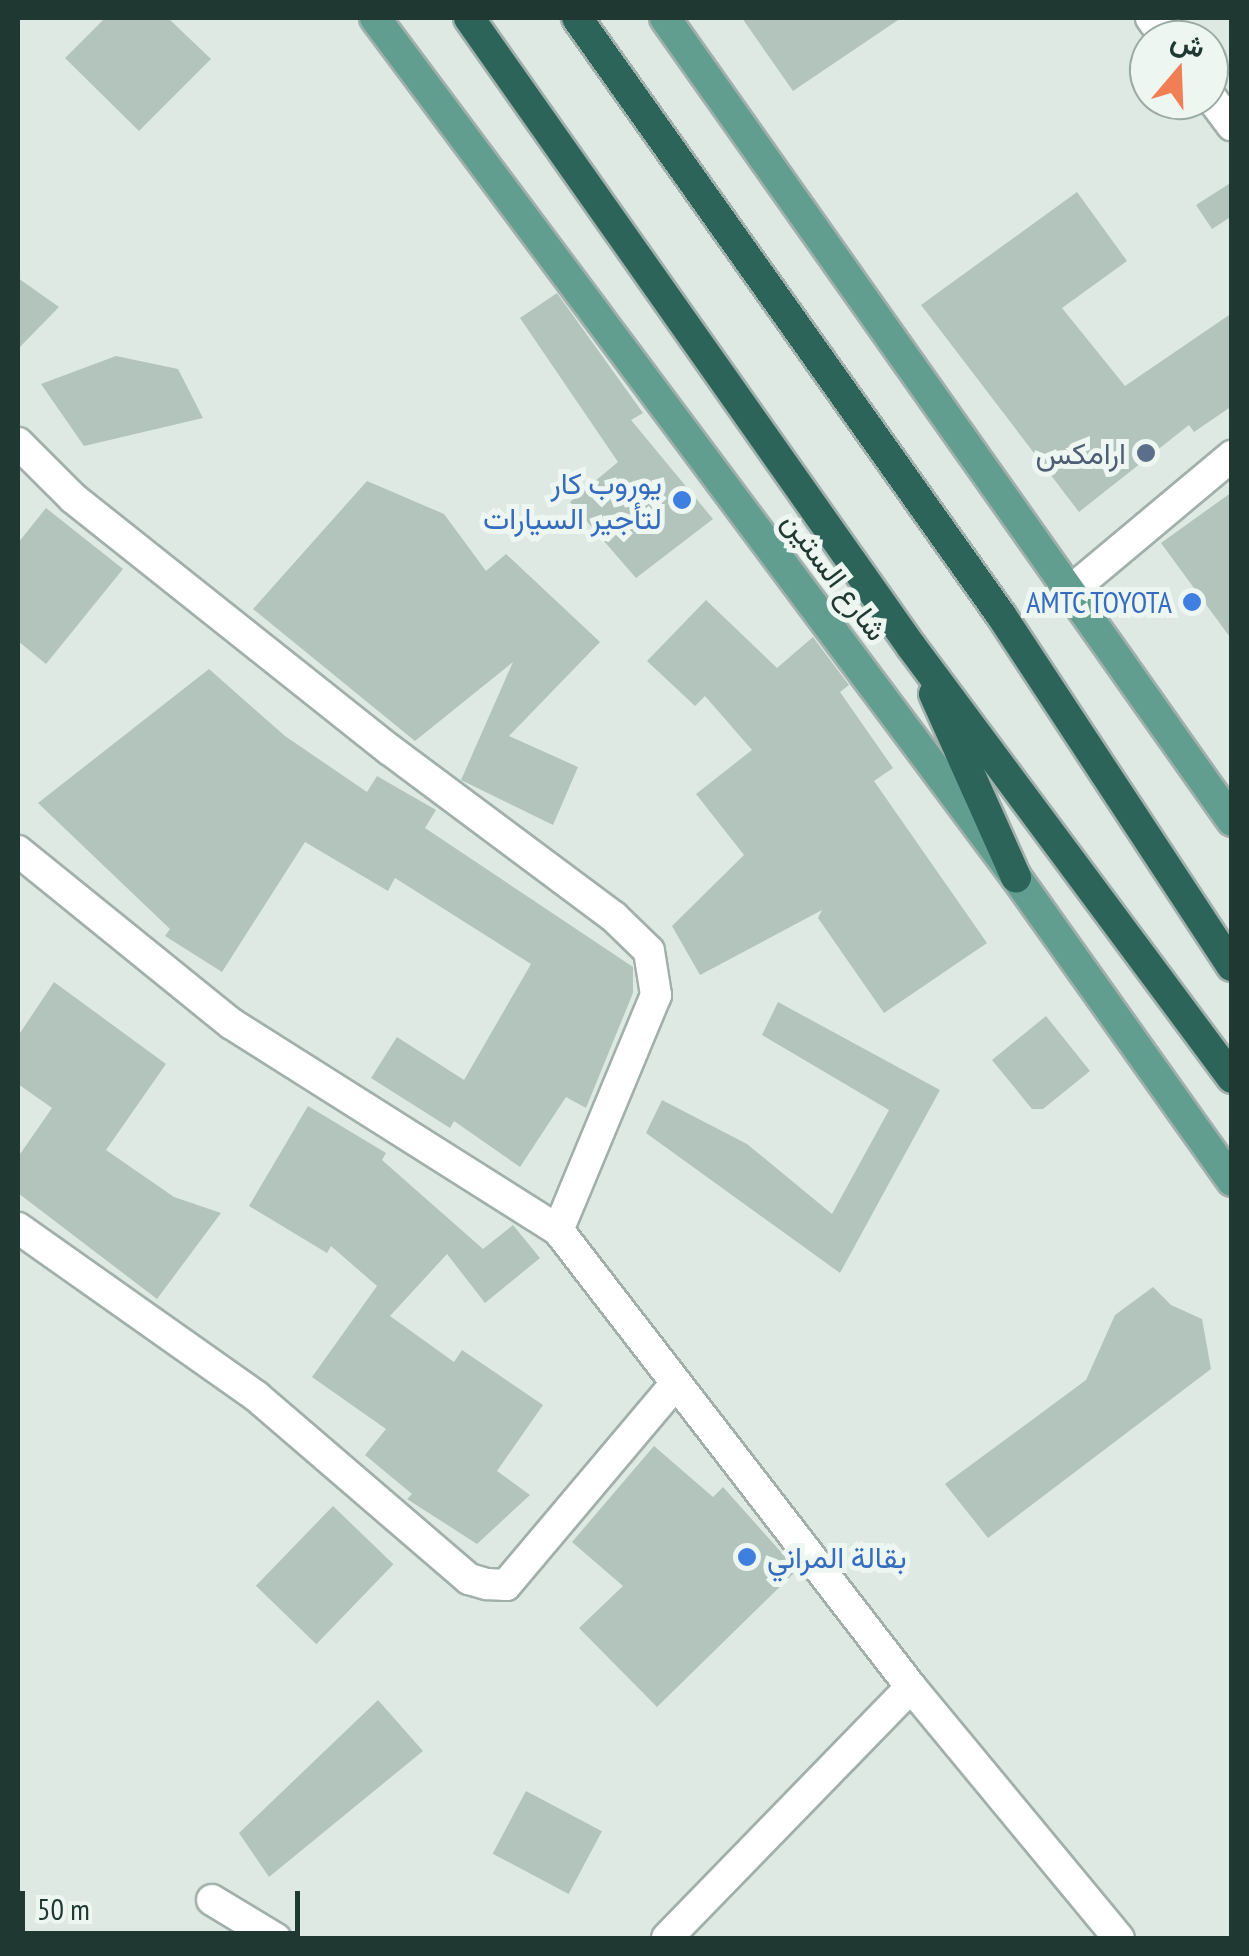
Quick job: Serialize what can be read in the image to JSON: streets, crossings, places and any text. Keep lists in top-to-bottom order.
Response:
{
  "streets": {
    "highway": ["شارع الستين"]
  },
  "places": [
    "ارامكس",
    "يوروب كار لتأجير السيارات",
    "AMTC TOYOTA",
    "بقالة المراني"
  ],
  "scale_bar": "50 m",
  "north": "top"
}
